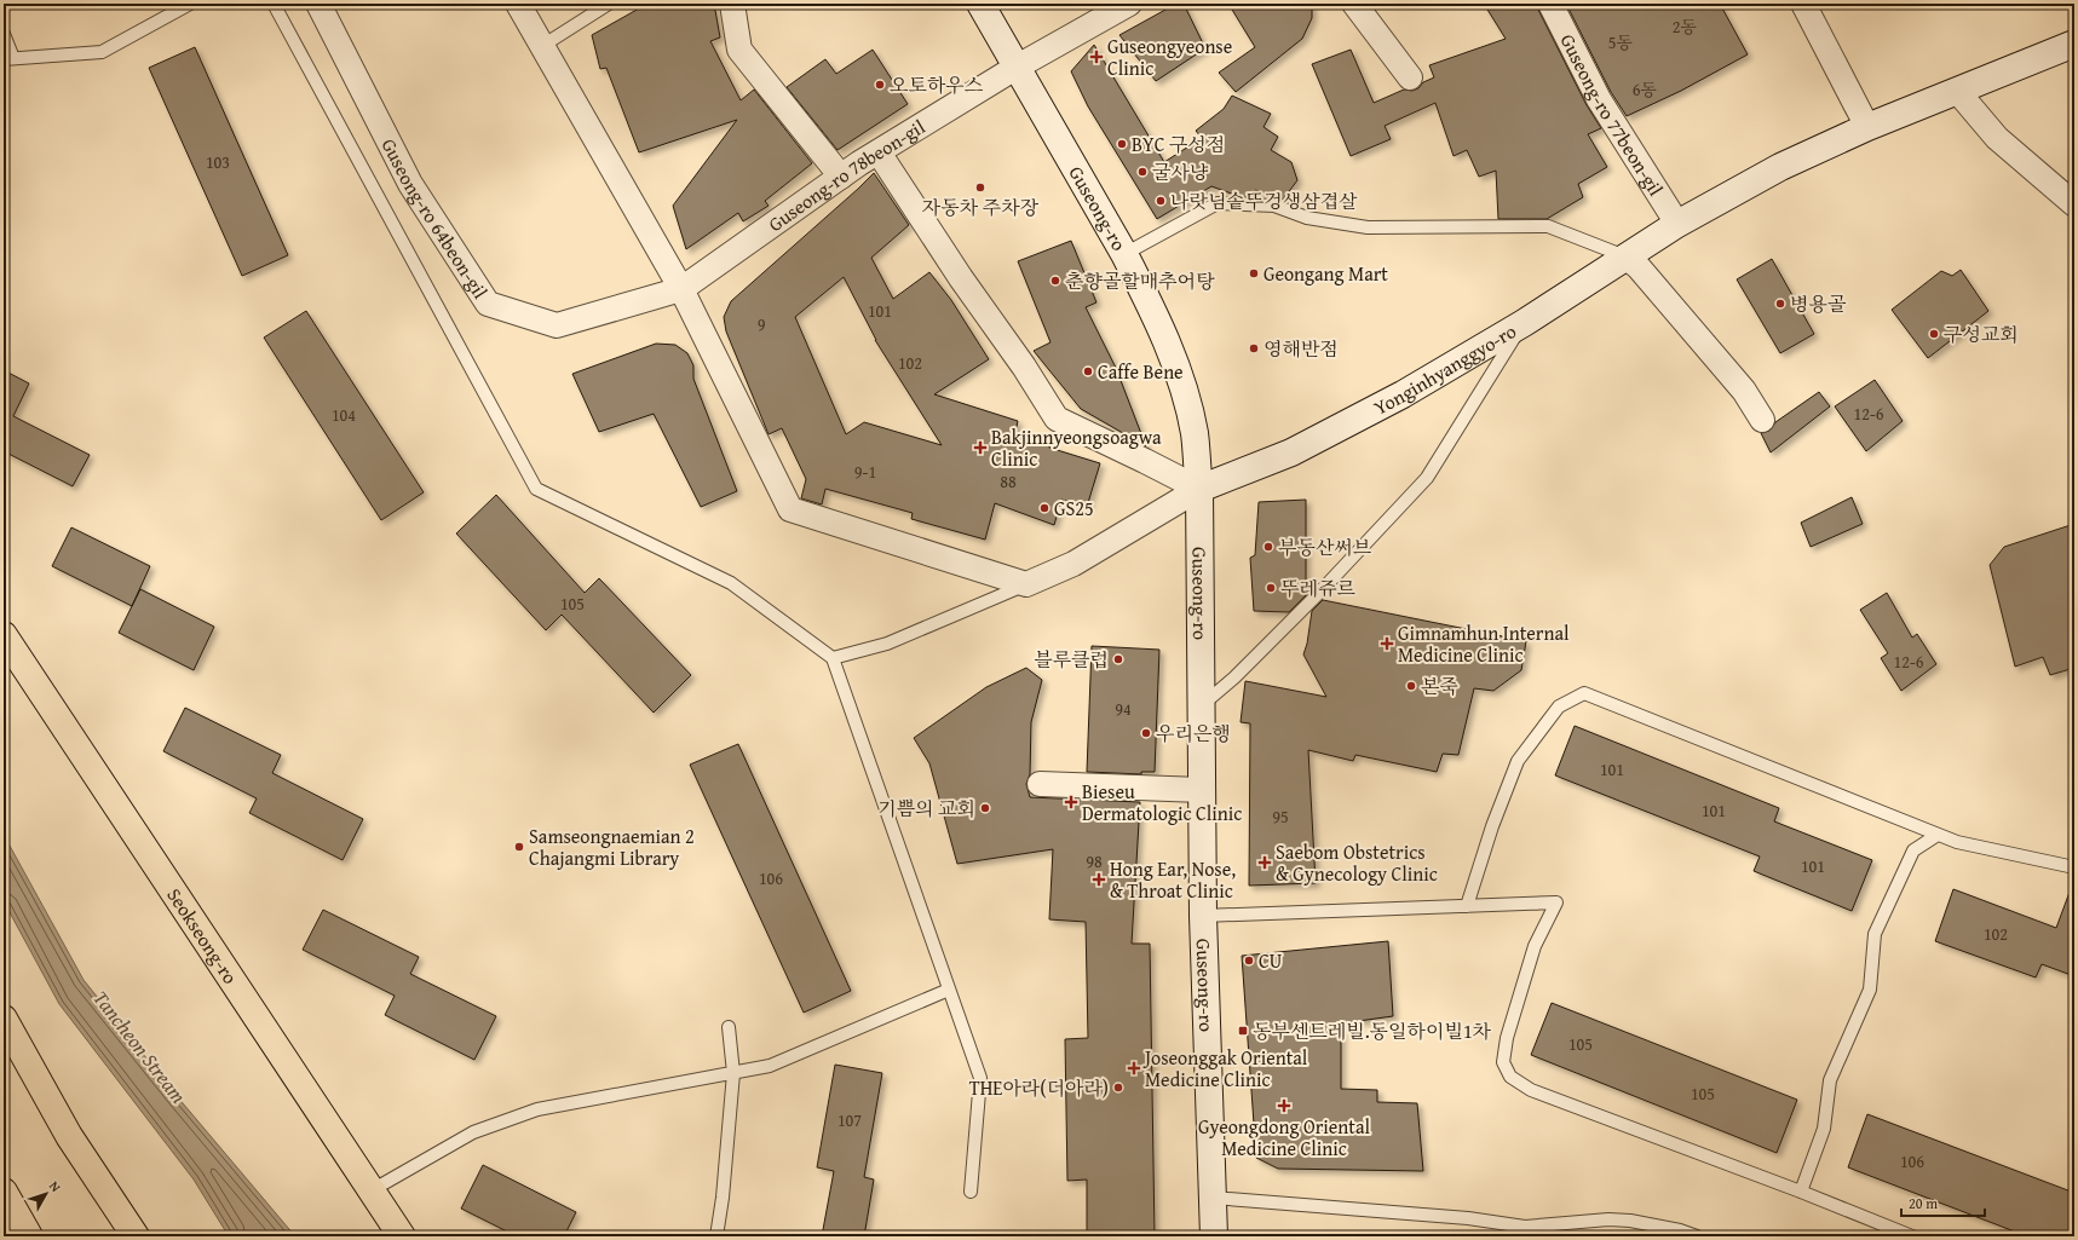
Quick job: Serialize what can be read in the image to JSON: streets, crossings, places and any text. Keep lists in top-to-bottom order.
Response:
{
  "streets": {
    "highway": ["Seokseong-ro"],
    "main road": ["Guseong-ro", "Yonginhyanggyo-ro"],
    "street": ["Guseong-ro 77beon-gil", "Guseong-ro 78beon-gil", "Guseong-ro 64beon-gil"]
  },
  "crossings": [
    ["Guseong-ro 77beon-gil", "Yonginhyanggyo-ro"],
    ["Guseong-ro 78beon-gil", "Guseong-ro"],
    ["Guseong-ro 78beon-gil", "Guseong-ro 64beon-gil"],
    ["Guseong-ro", "Yonginhyanggyo-ro"]
  ],
  "water": ["Tancheon Stream"],
  "places": {
    "health": [
      "Guseongyeonse Clinic",
      "Bakjinnyeongsoagwa Clinic",
      "Gimnamhun Internal Medicine Clinic",
      "Bieseu Dermatologic Clinic",
      "Saebom Obstetrics & Gynecology Clinic",
      "Hong Ear, Nose, & Throat Clinic",
      "Joseonggak Oriental Medicine Clinic",
      "Gyeongdong Oriental Medicine Clinic"
    ],
    "other": [
      "오토하우스",
      "BYC 구성점",
      "굴사냥",
      "자동차 주차장",
      "나랏님솥뚜겅생삼겹살",
      "Geongang Mart",
      "춘향골할매추어탕",
      "병용골",
      "구성교회",
      "영해반점",
      "Caffe Bene",
      "GS25",
      "부동산써브",
      "뚜레쥬르",
      "블루클럽",
      "본죽",
      "우리은행",
      "기쁨의 교회",
      "Samseongnaemian 2 Chajangmi Library",
      "CU",
      "THE아라(더아라)"
    ],
    "transit": ["동부센트레빌.동일하이빌1차"]
  },
  "house_numbers": [
    "2동",
    "5동",
    "6동",
    "103",
    "101",
    "9",
    "102",
    "12-6",
    "104",
    "9-1",
    "88",
    "105",
    "12-6",
    "94",
    "101",
    "101",
    "95",
    "98",
    "101",
    "106",
    "102",
    "105",
    "105",
    "107",
    "106"
  ],
  "scale_bar": "20 m",
  "north": "top right"
}
